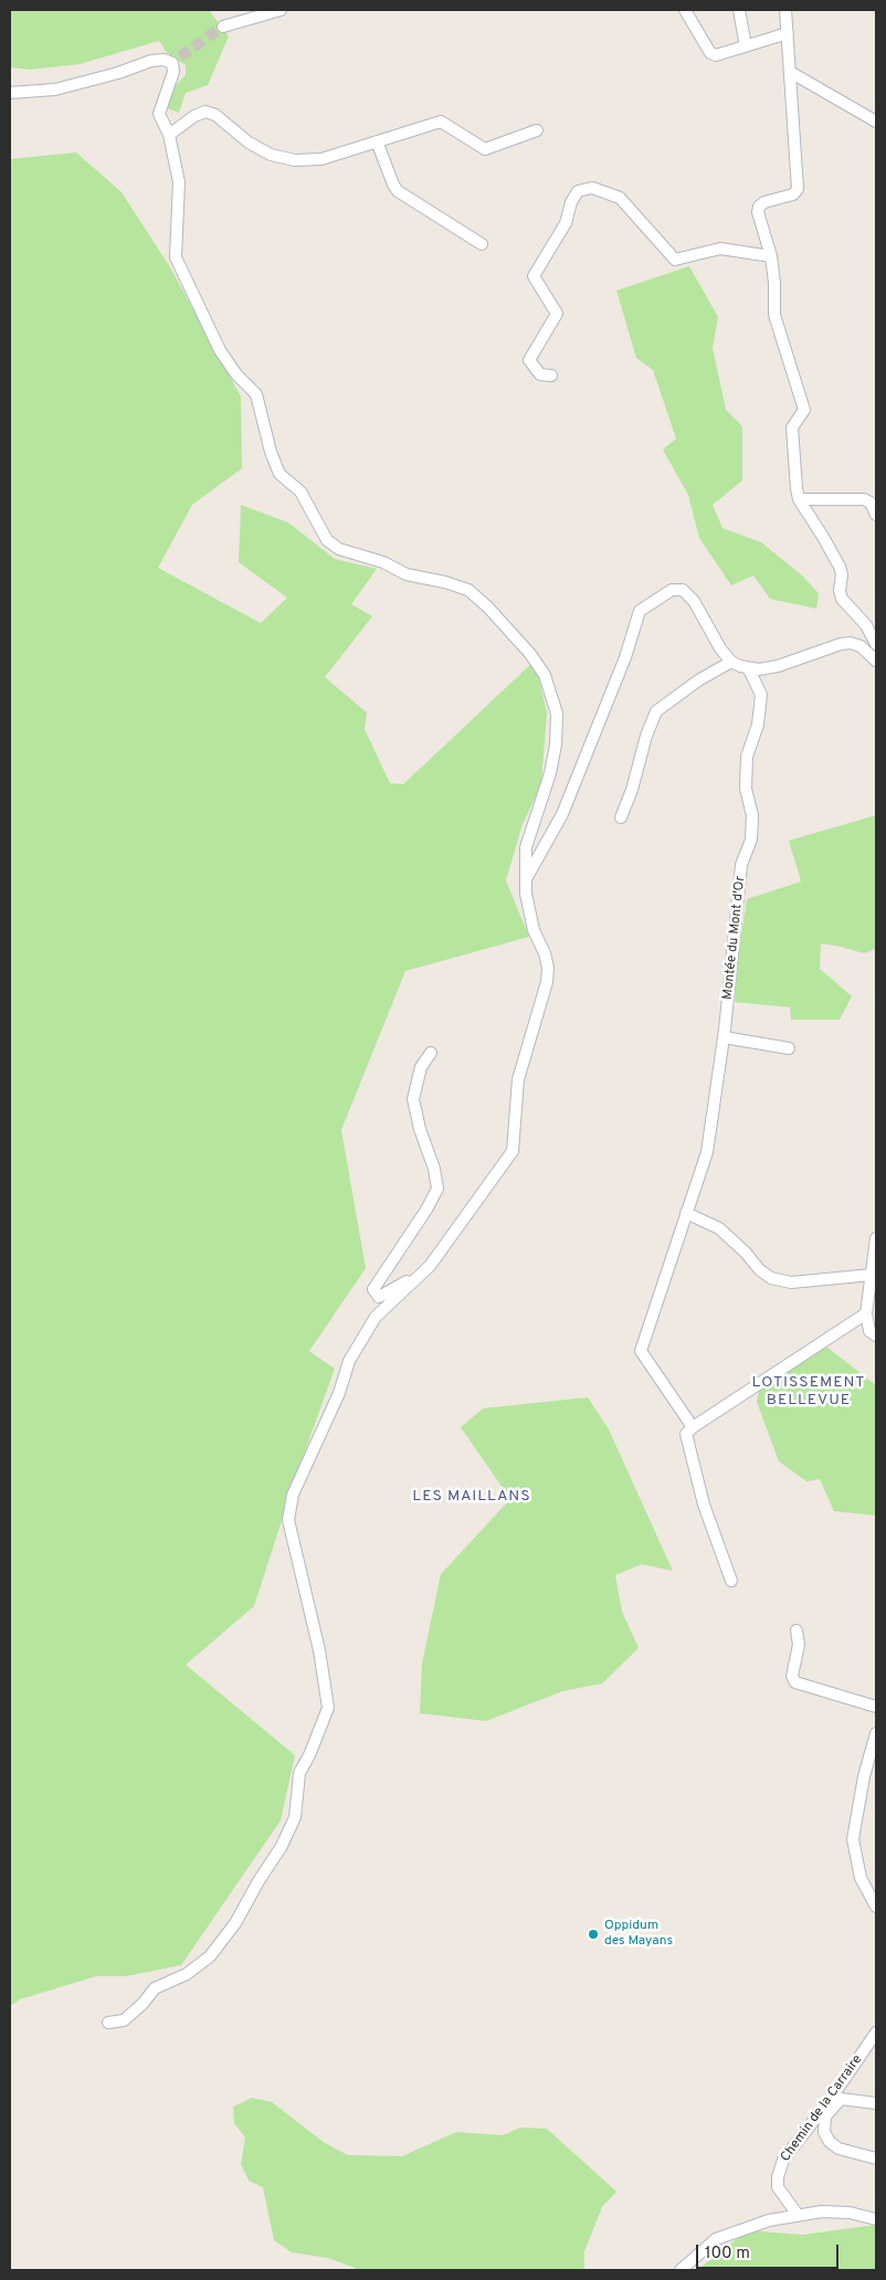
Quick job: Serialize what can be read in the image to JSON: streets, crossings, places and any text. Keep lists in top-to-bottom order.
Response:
{
  "streets": {
    "street": ["Montée du Mont d'Or", "Chemin de la Carraire"]
  },
  "districts": ["LOTISSEMENT BELLEVUE", "LES MAILLANS"],
  "places": ["Oppidum des Mayans"],
  "scale_bar": "100 m"
}
